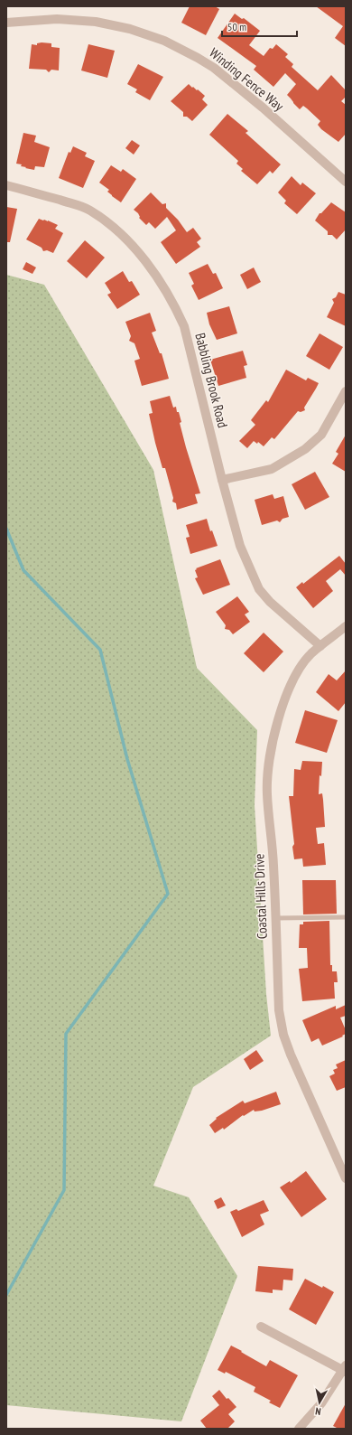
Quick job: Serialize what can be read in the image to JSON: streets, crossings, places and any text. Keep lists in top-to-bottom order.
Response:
{
  "streets": {
    "street": ["Winding Fence Way", "Babbling Brook Road", "Coastal Hills Drive"]
  },
  "crossings": [
    ["Babbling Brook Road", "Coastal Hills Drive"]
  ],
  "scale_bar": "50 m",
  "north": "bottom"
}
